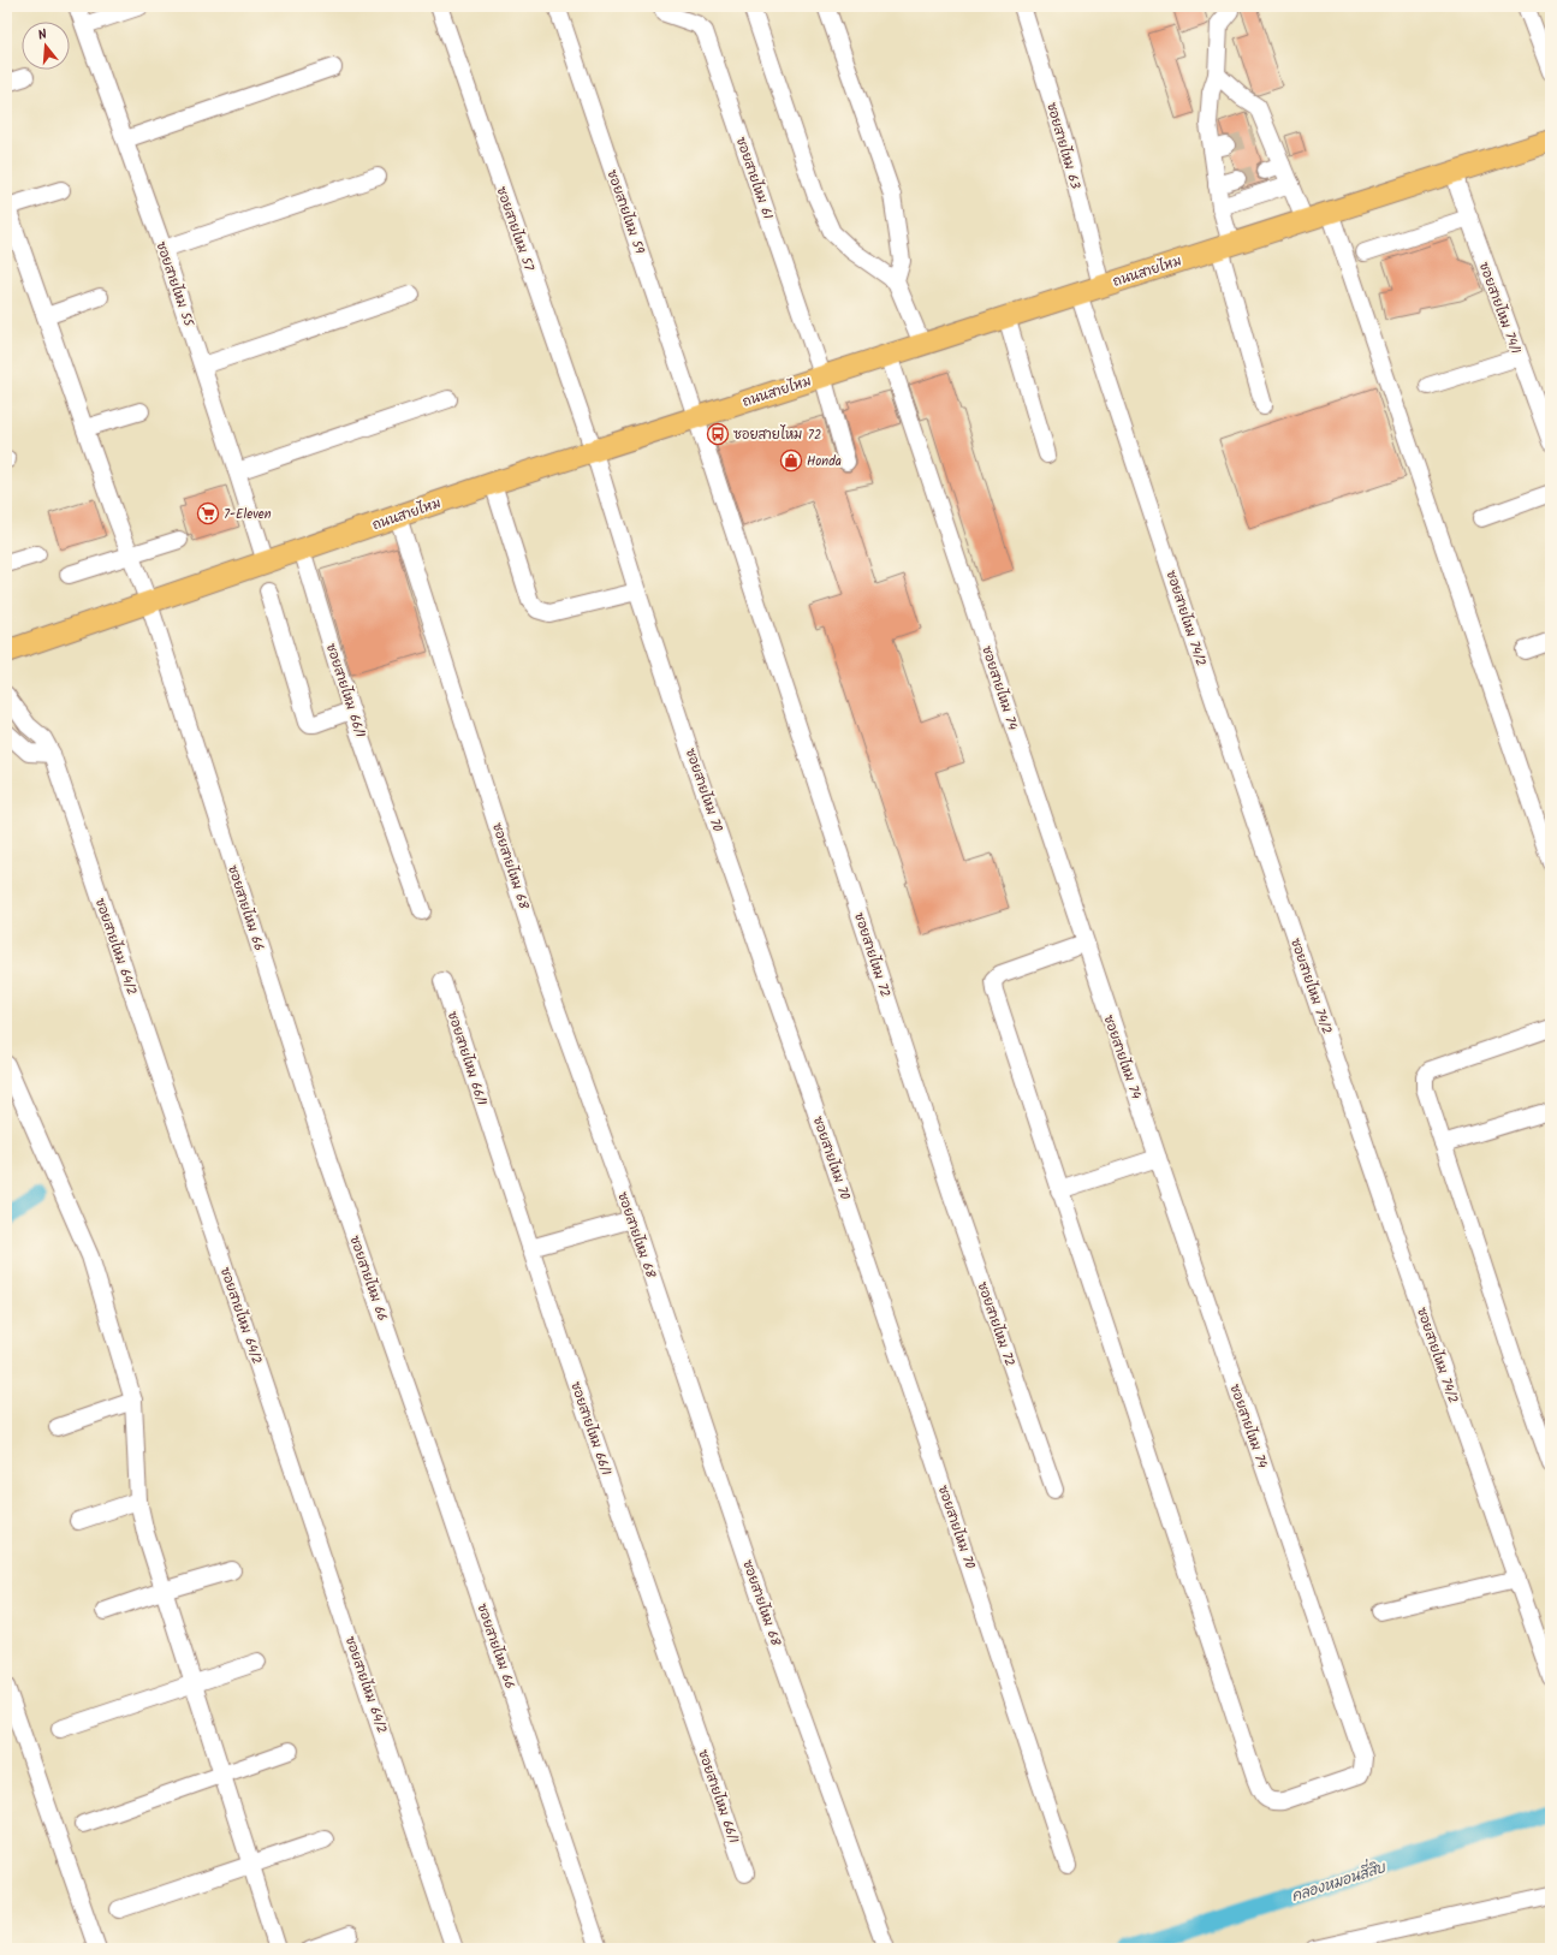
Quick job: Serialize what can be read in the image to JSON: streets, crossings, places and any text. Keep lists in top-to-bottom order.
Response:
{
  "streets": {
    "main road": ["ถนนสายไหม"],
    "street": [
      "ซอยสายไหม 63",
      "ซอยสายไหม 61",
      "ซอยสายไหม 59",
      "ซอยสายไหม 57",
      "ซอยสายไหม 55",
      "ซอยสายไหม 74/1",
      "ซอยสายไหม 74/2",
      "ซอยสายไหม 74",
      "ซอยสายไหม 66/1",
      "ซอยสายไหม 70",
      "ซอยสายไหม 68",
      "ซอยสายไหม 66",
      "ซอยสายไหม 64/2",
      "ซอยสายไหม 72"
    ]
  },
  "crossings": [
    ["ซอยสายไหม 63", "ถนนสายไหม"],
    ["ซอยสายไหม 61", "ถนนสายไหม"],
    ["ซอยสายไหม 59", "ถนนสายไหม"],
    ["ซอยสายไหม 59", "ซอยสายไหม 72"],
    ["ซอยสายไหม 57", "ถนนสายไหม"],
    ["ซอยสายไหม 57", "ซอยสายไหม 70"],
    ["ถนนสายไหม", "ซอยสายไหม 55"],
    ["ถนนสายไหม", "ซอยสายไหม 74/1"],
    ["ถนนสายไหม", "ซอยสายไหม 74/2"],
    ["ถนนสายไหม", "ซอยสายไหม 74"],
    ["ถนนสายไหม", "ซอยสายไหม 66/1"],
    ["ถนนสายไหม", "ซอยสายไหม 70"],
    ["ถนนสายไหม", "ซอยสายไหม 68"],
    ["ถนนสายไหม", "ซอยสายไหม 66"],
    ["ถนนสายไหม", "ซอยสายไหม 72"]
  ],
  "water": ["คลองหมอนสี่สิบ"],
  "places": {
    "bus stop": ["ซอยสายไหม 72"],
    "shop": ["Honda"],
    "supermarket": ["7-Eleven"]
  },
  "north": "top"
}
